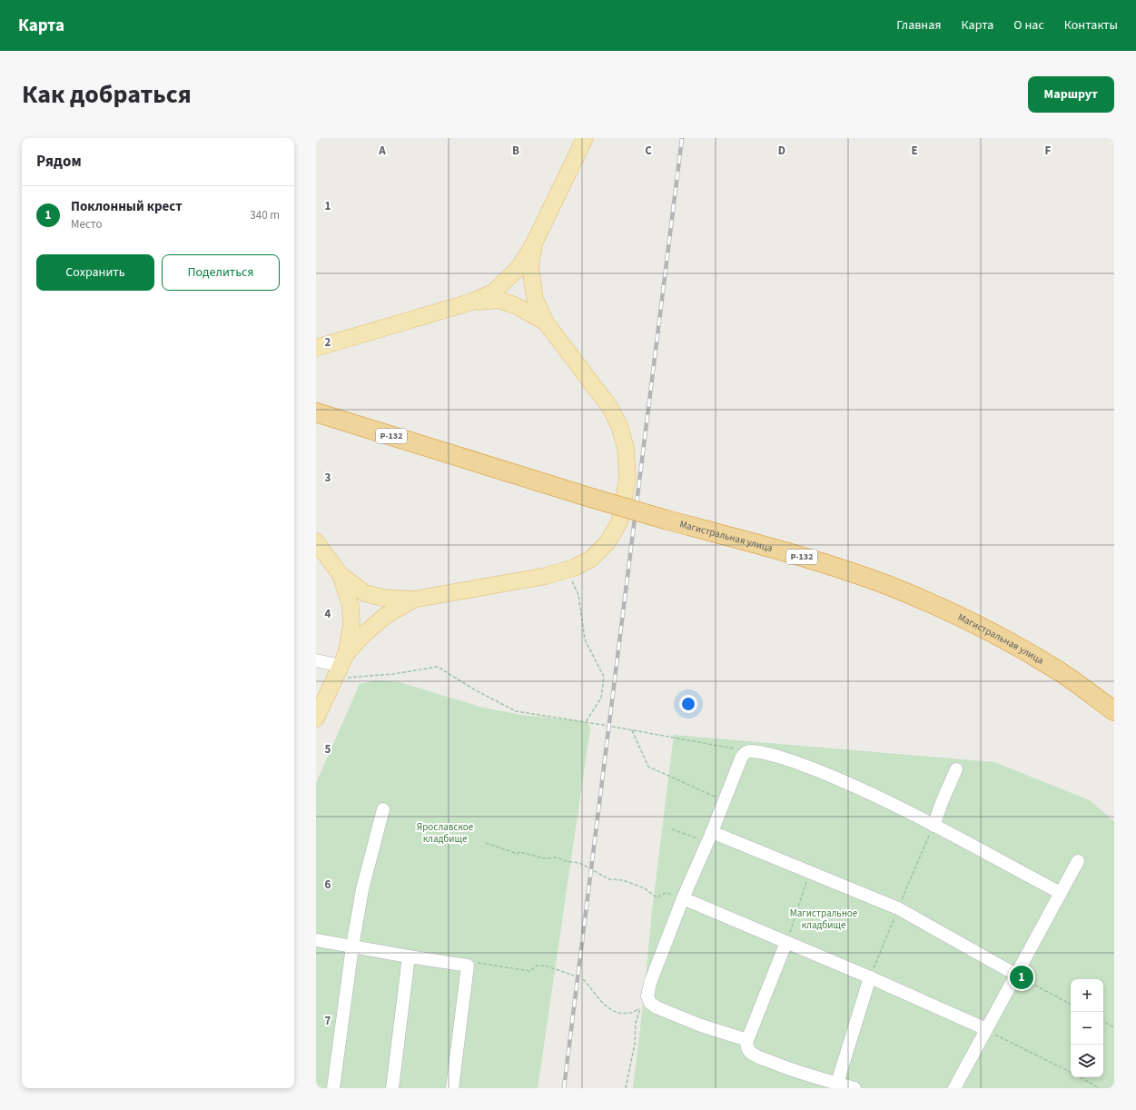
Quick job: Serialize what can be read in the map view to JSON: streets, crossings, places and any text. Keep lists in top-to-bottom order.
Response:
{
  "streets": {
    "highway": ["Р-132", "Магистральная улица"]
  },
  "parks": ["Ярославское кладбище", "Магистральное кладбище"],
  "page": {
    "header": "Карта",
    "nav": [
      "Главная",
      "Карта",
      "О нас",
      "Контакты"
    ],
    "title": "Как добраться",
    "buttons": [
      "Маршрут",
      ["Сохранить", "Поделиться"]
    ],
    "heading": "Рядом",
    "list": [
      {
        "mark": "1",
        "name": "Поклонный крест",
        "note": "Место",
        "value": "340 m"
      }
    ],
    "pins": "1",
    "map_buttons": ["+", "−"]
  },
  "grid": {
    "columns": [
      "A",
      "B",
      "C",
      "D",
      "E",
      "F"
    ],
    "rows": [
      "1",
      "2",
      "3",
      "4",
      "5",
      "6",
      "7"
    ]
  }
}
